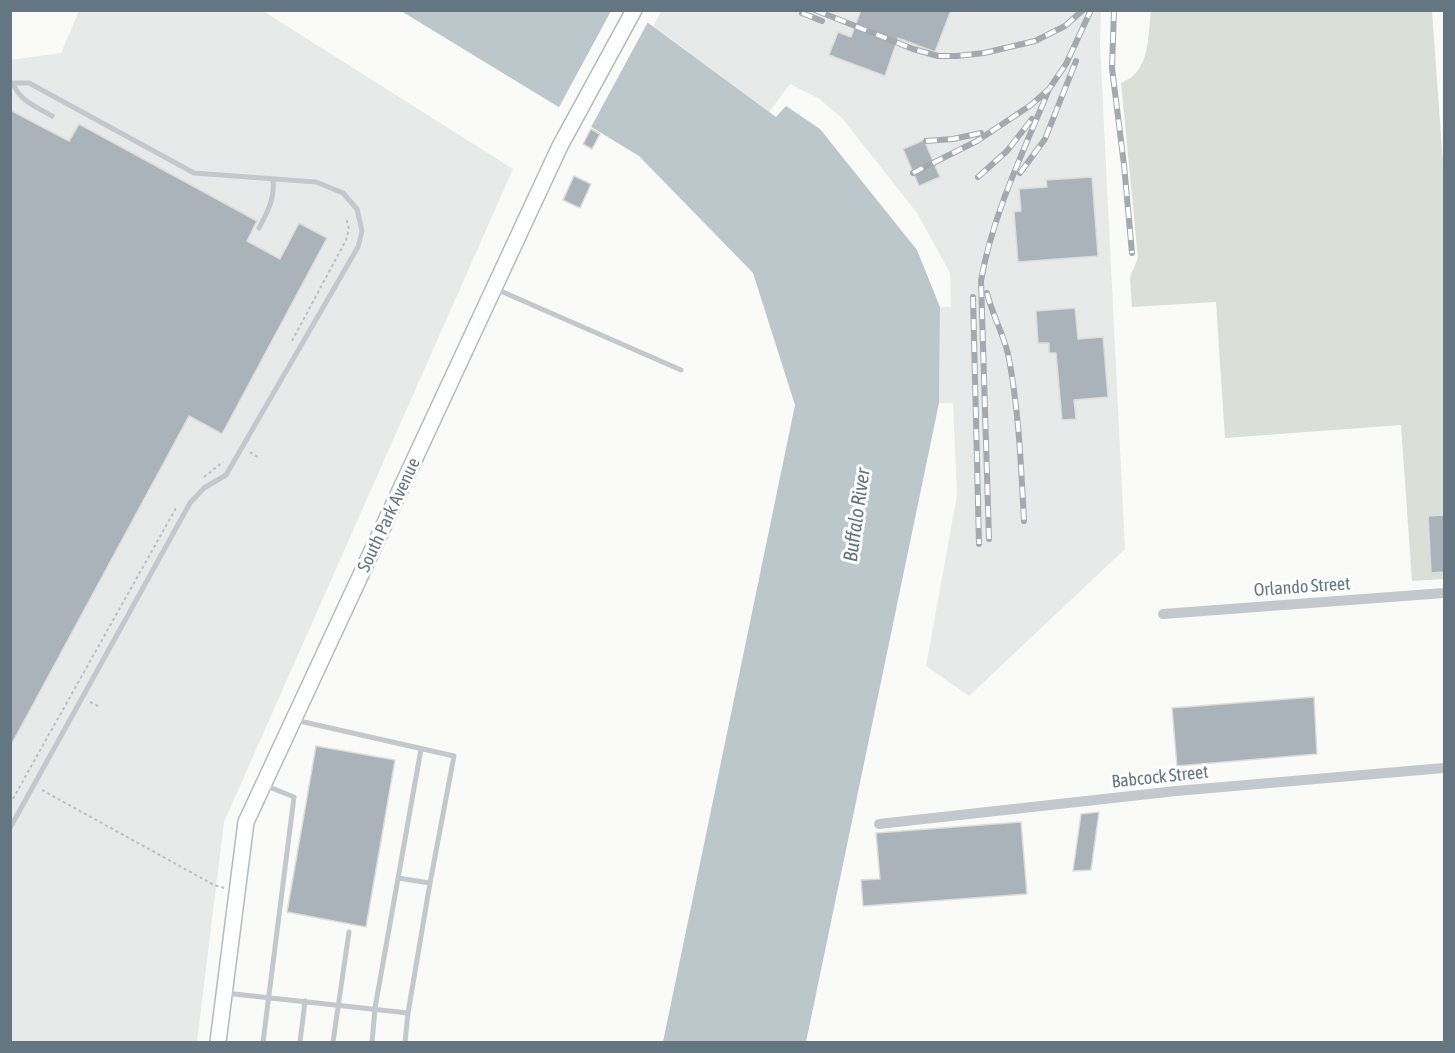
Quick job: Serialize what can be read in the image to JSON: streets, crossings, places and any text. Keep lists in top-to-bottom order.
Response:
{
  "streets": {
    "street": ["South Park Avenue", "Orlando Street", "Babcock Street"]
  },
  "water": ["Buffalo River"]
}
